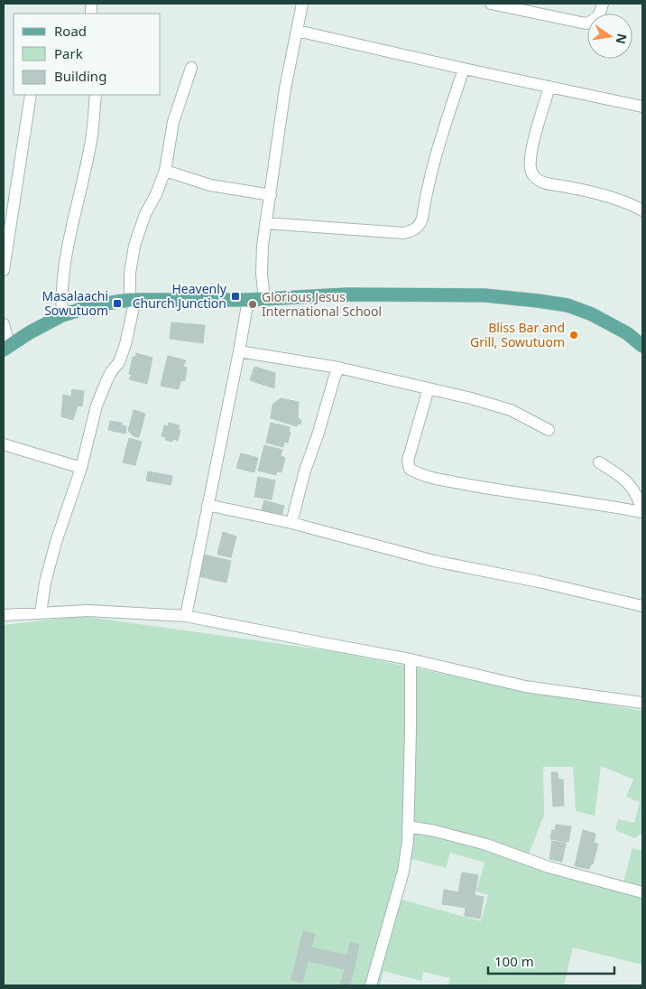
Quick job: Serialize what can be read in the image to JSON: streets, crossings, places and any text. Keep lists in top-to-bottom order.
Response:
{
  "places": {
    "transit": ["Heavenly Church Junction", "Masalaachi Sowutuom"],
    "other": ["Glorious Jesus International School", "Bliss Bar and Grill, Sowutuom"]
  },
  "legend": ["Road", "Park", "Building"],
  "scale_bar": "100 m",
  "north": "right"
}
